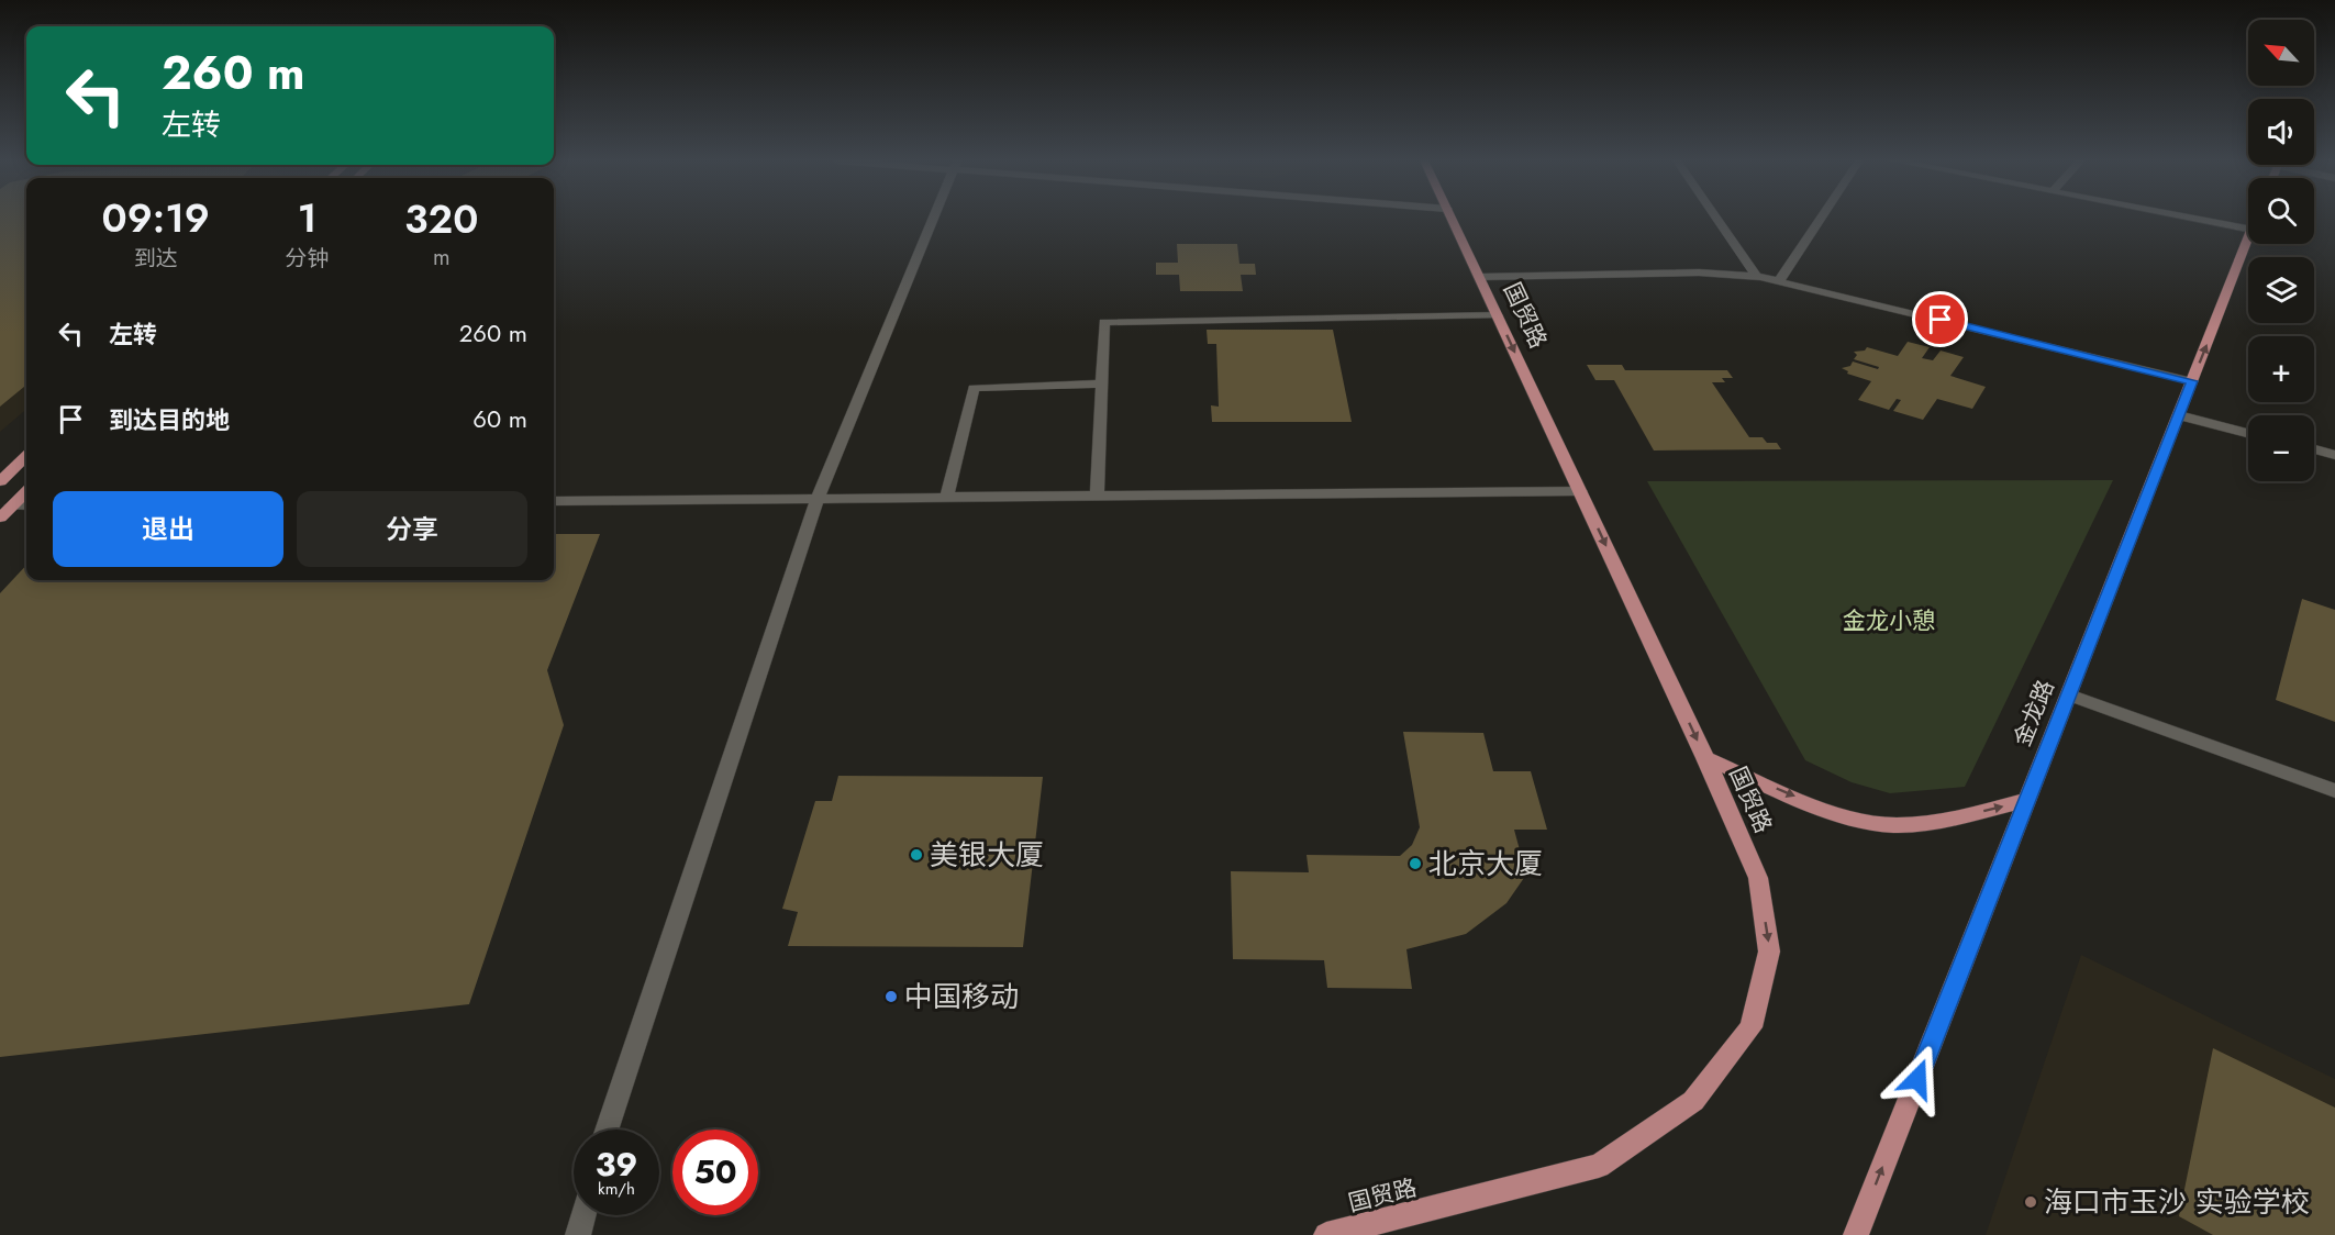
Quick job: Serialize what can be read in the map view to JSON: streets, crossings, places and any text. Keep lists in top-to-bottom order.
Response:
{
  "streets": {
    "main road": ["国贸路", "金龙路"]
  },
  "one_way": ["金龙路"],
  "parks": ["金龙小憩"],
  "places": [
    "美银大厦",
    "北京大厦",
    "中国移动",
    "海口市玉沙 实验学校"
  ],
  "north": "top left",
  "page": {
    "map_buttons": ["+", "−"],
    "turn": ["260 m", "左转"],
    "eta": [
      "09:19",
      "到达",
      "1",
      "分钟",
      "320",
      "m"
    ],
    "list": [
      {
        "name": "左转",
        "value": "260 m"
      },
      {
        "name": "到达目的地",
        "value": "60 m"
      }
    ],
    "buttons": ["退出", "分享"],
    "speed": "39 km/h",
    "limit": "50"
  }
}
